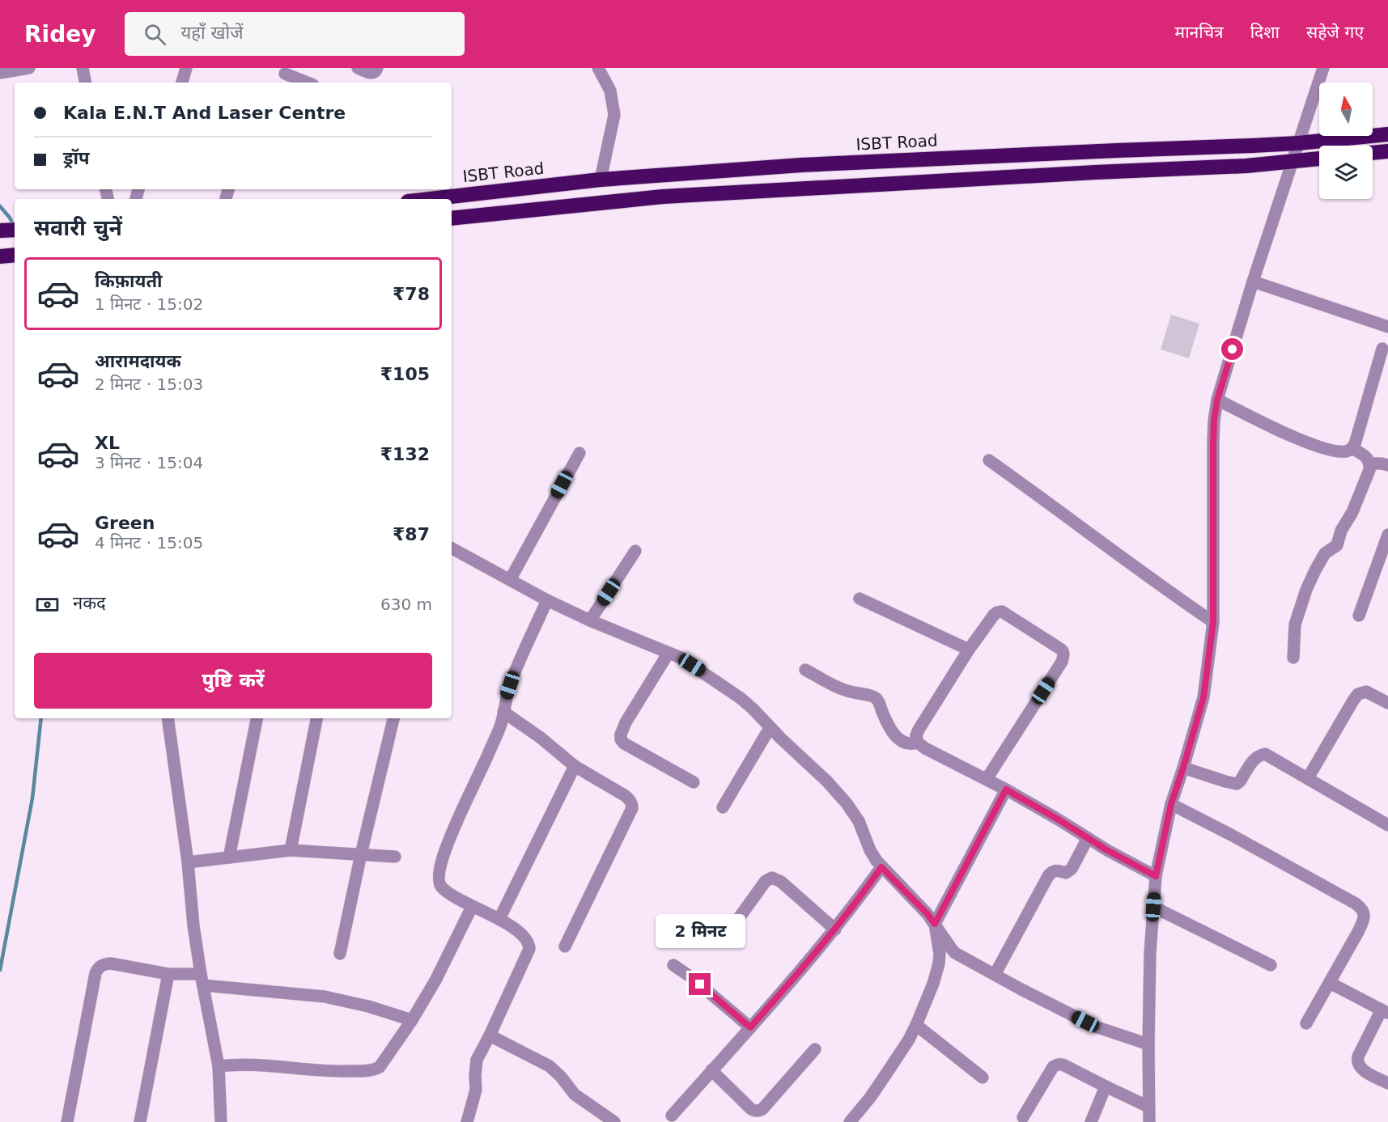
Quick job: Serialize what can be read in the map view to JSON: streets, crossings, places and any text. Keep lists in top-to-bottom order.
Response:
{
  "streets": {
    "highway": ["ISBT Road"]
  },
  "north": "top",
  "page": {
    "header": "Ridey",
    "search": "यहाँ खोजें",
    "nav": ["मानचित्र", "दिशा", "सहेजे गए"],
    "banner": ["Kala E.N.T And Laser Centre", "ड्रॉप"],
    "heading": "सवारी चुनें",
    "list": [
      {
        "name": "किफ़ायती",
        "note": "1 मिनट · 15:02",
        "value": "₹78"
      },
      {
        "name": "आरामदायक",
        "note": "2 मिनट · 15:03",
        "value": "₹105"
      },
      {
        "name": "XL",
        "note": "3 मिनट · 15:04",
        "value": "₹132"
      },
      {
        "name": "Green",
        "note": "4 मिनट · 15:05",
        "value": "₹87"
      }
    ],
    "pay": ["नकद", "630 m"],
    "buttons": "पुष्टि करें",
    "bubble": "2 मिनट"
  }
}
